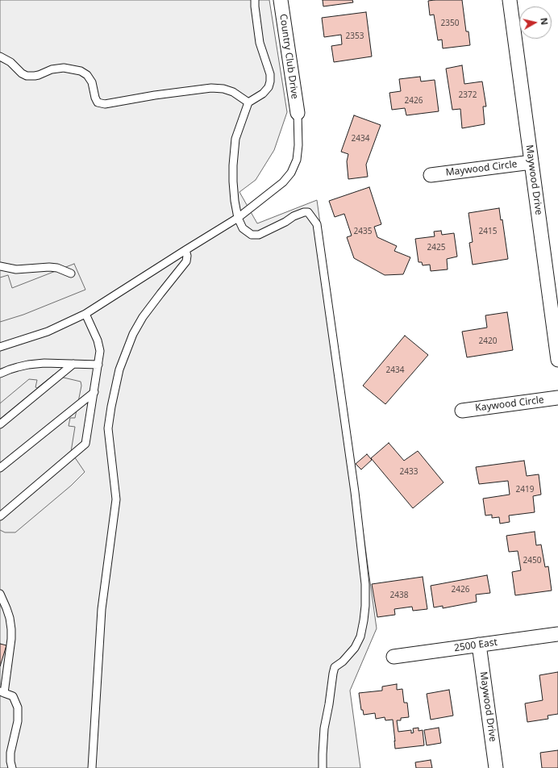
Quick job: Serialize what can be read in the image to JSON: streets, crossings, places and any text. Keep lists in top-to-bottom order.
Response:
{
  "streets": {
    "street": [
      "Country Club Drive",
      "Maywood Circle",
      "Maywood Drive",
      "Kaywood Circle",
      "2500 East"
    ]
  },
  "crossings": [
    ["Maywood Circle", "Maywood Drive"],
    ["Maywood Drive", "2500 East"]
  ],
  "house_numbers": [
    "2350",
    "2353",
    "2372",
    "2426",
    "2434",
    "2435",
    "2415",
    "2425",
    "2420",
    "2434",
    "2433",
    "2419",
    "2450",
    "2426",
    "2438"
  ],
  "north": "right"
}
